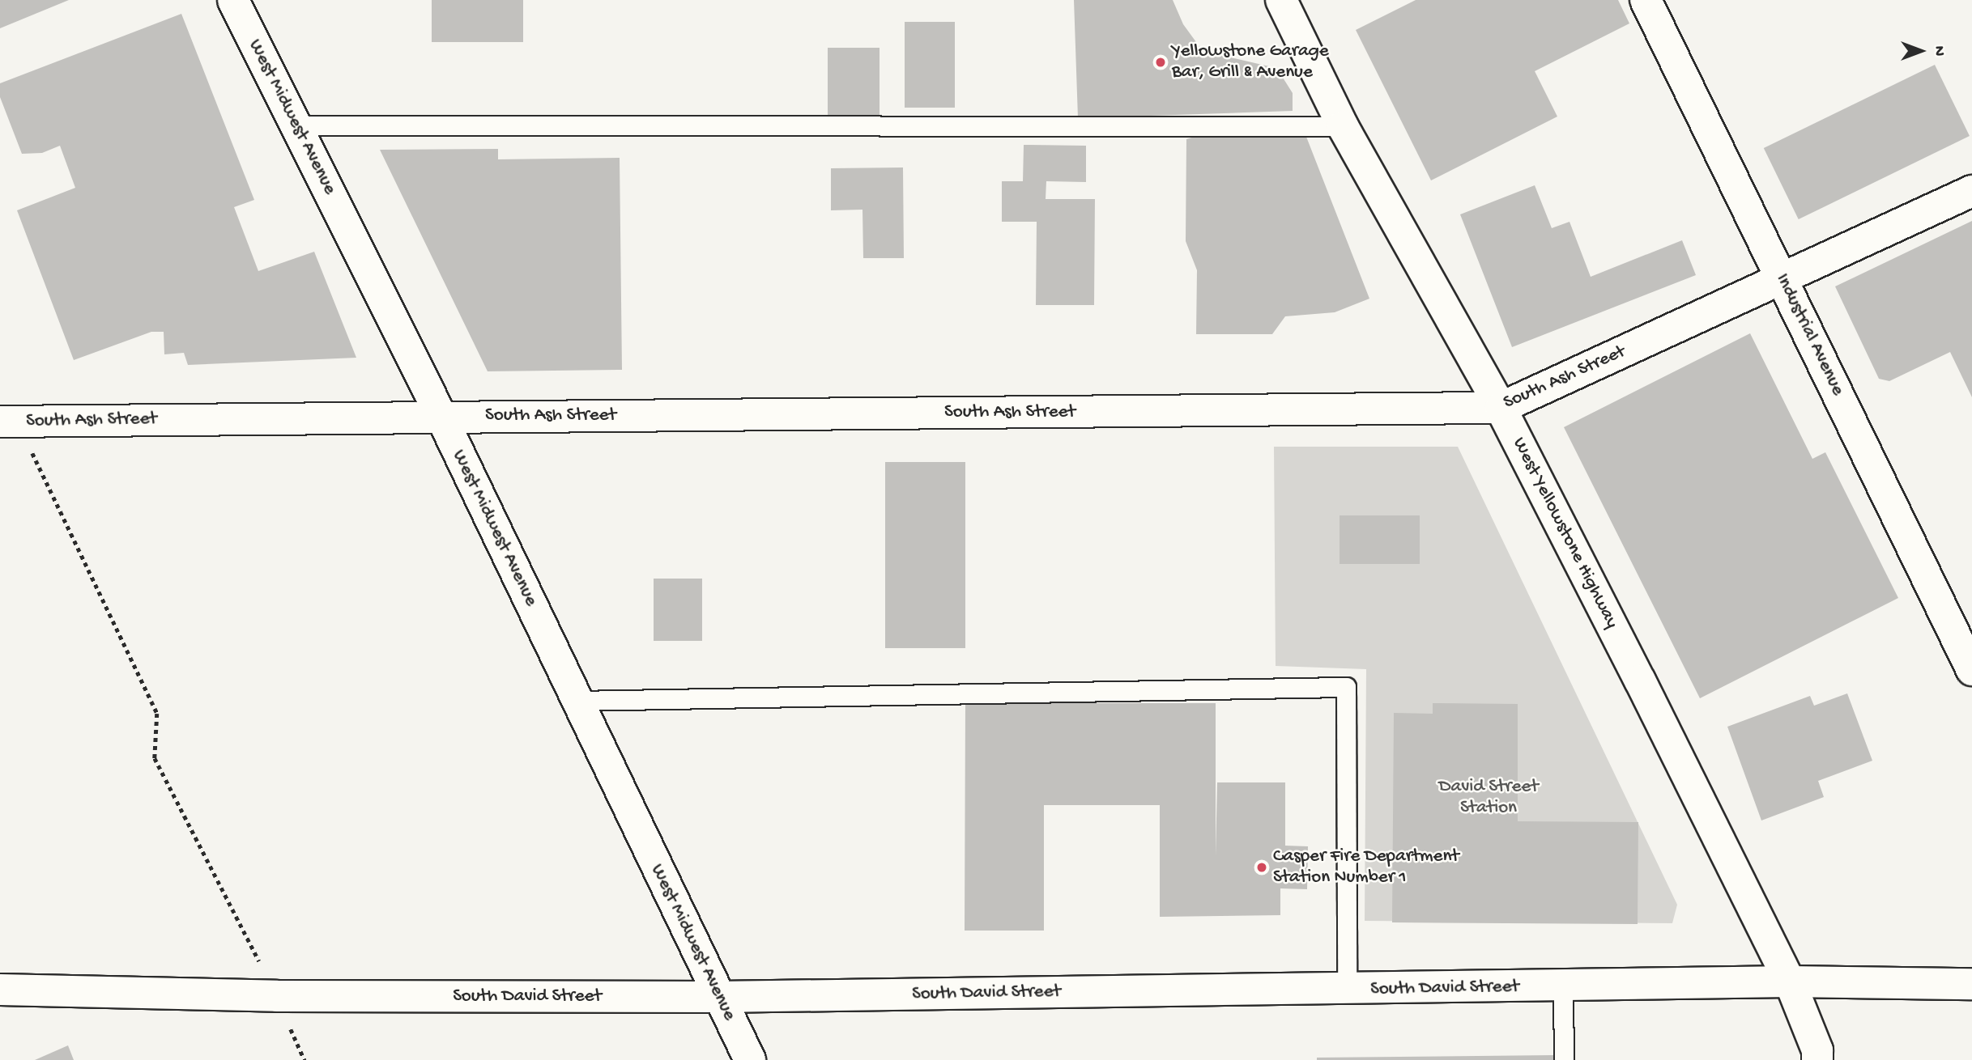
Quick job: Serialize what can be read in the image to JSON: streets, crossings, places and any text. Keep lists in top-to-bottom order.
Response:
{
  "streets": {
    "street": [
      "West Midwest Avenue",
      "Industrial Avenue",
      "South Ash Street",
      "West Yellowstone Highway",
      "South David Street"
    ]
  },
  "crossings": [
    ["West Midwest Avenue", "South Ash Street"],
    ["West Midwest Avenue", "South David Street"],
    ["Industrial Avenue", "South Ash Street"],
    ["South Ash Street", "West Yellowstone Highway"],
    ["West Yellowstone Highway", "South David Street"]
  ],
  "parks": ["David Street Station"],
  "places": ["Yellowstone Garage Bar, Grill & Avenue", "Casper Fire Department Station Number 1"],
  "north": "right"
}
